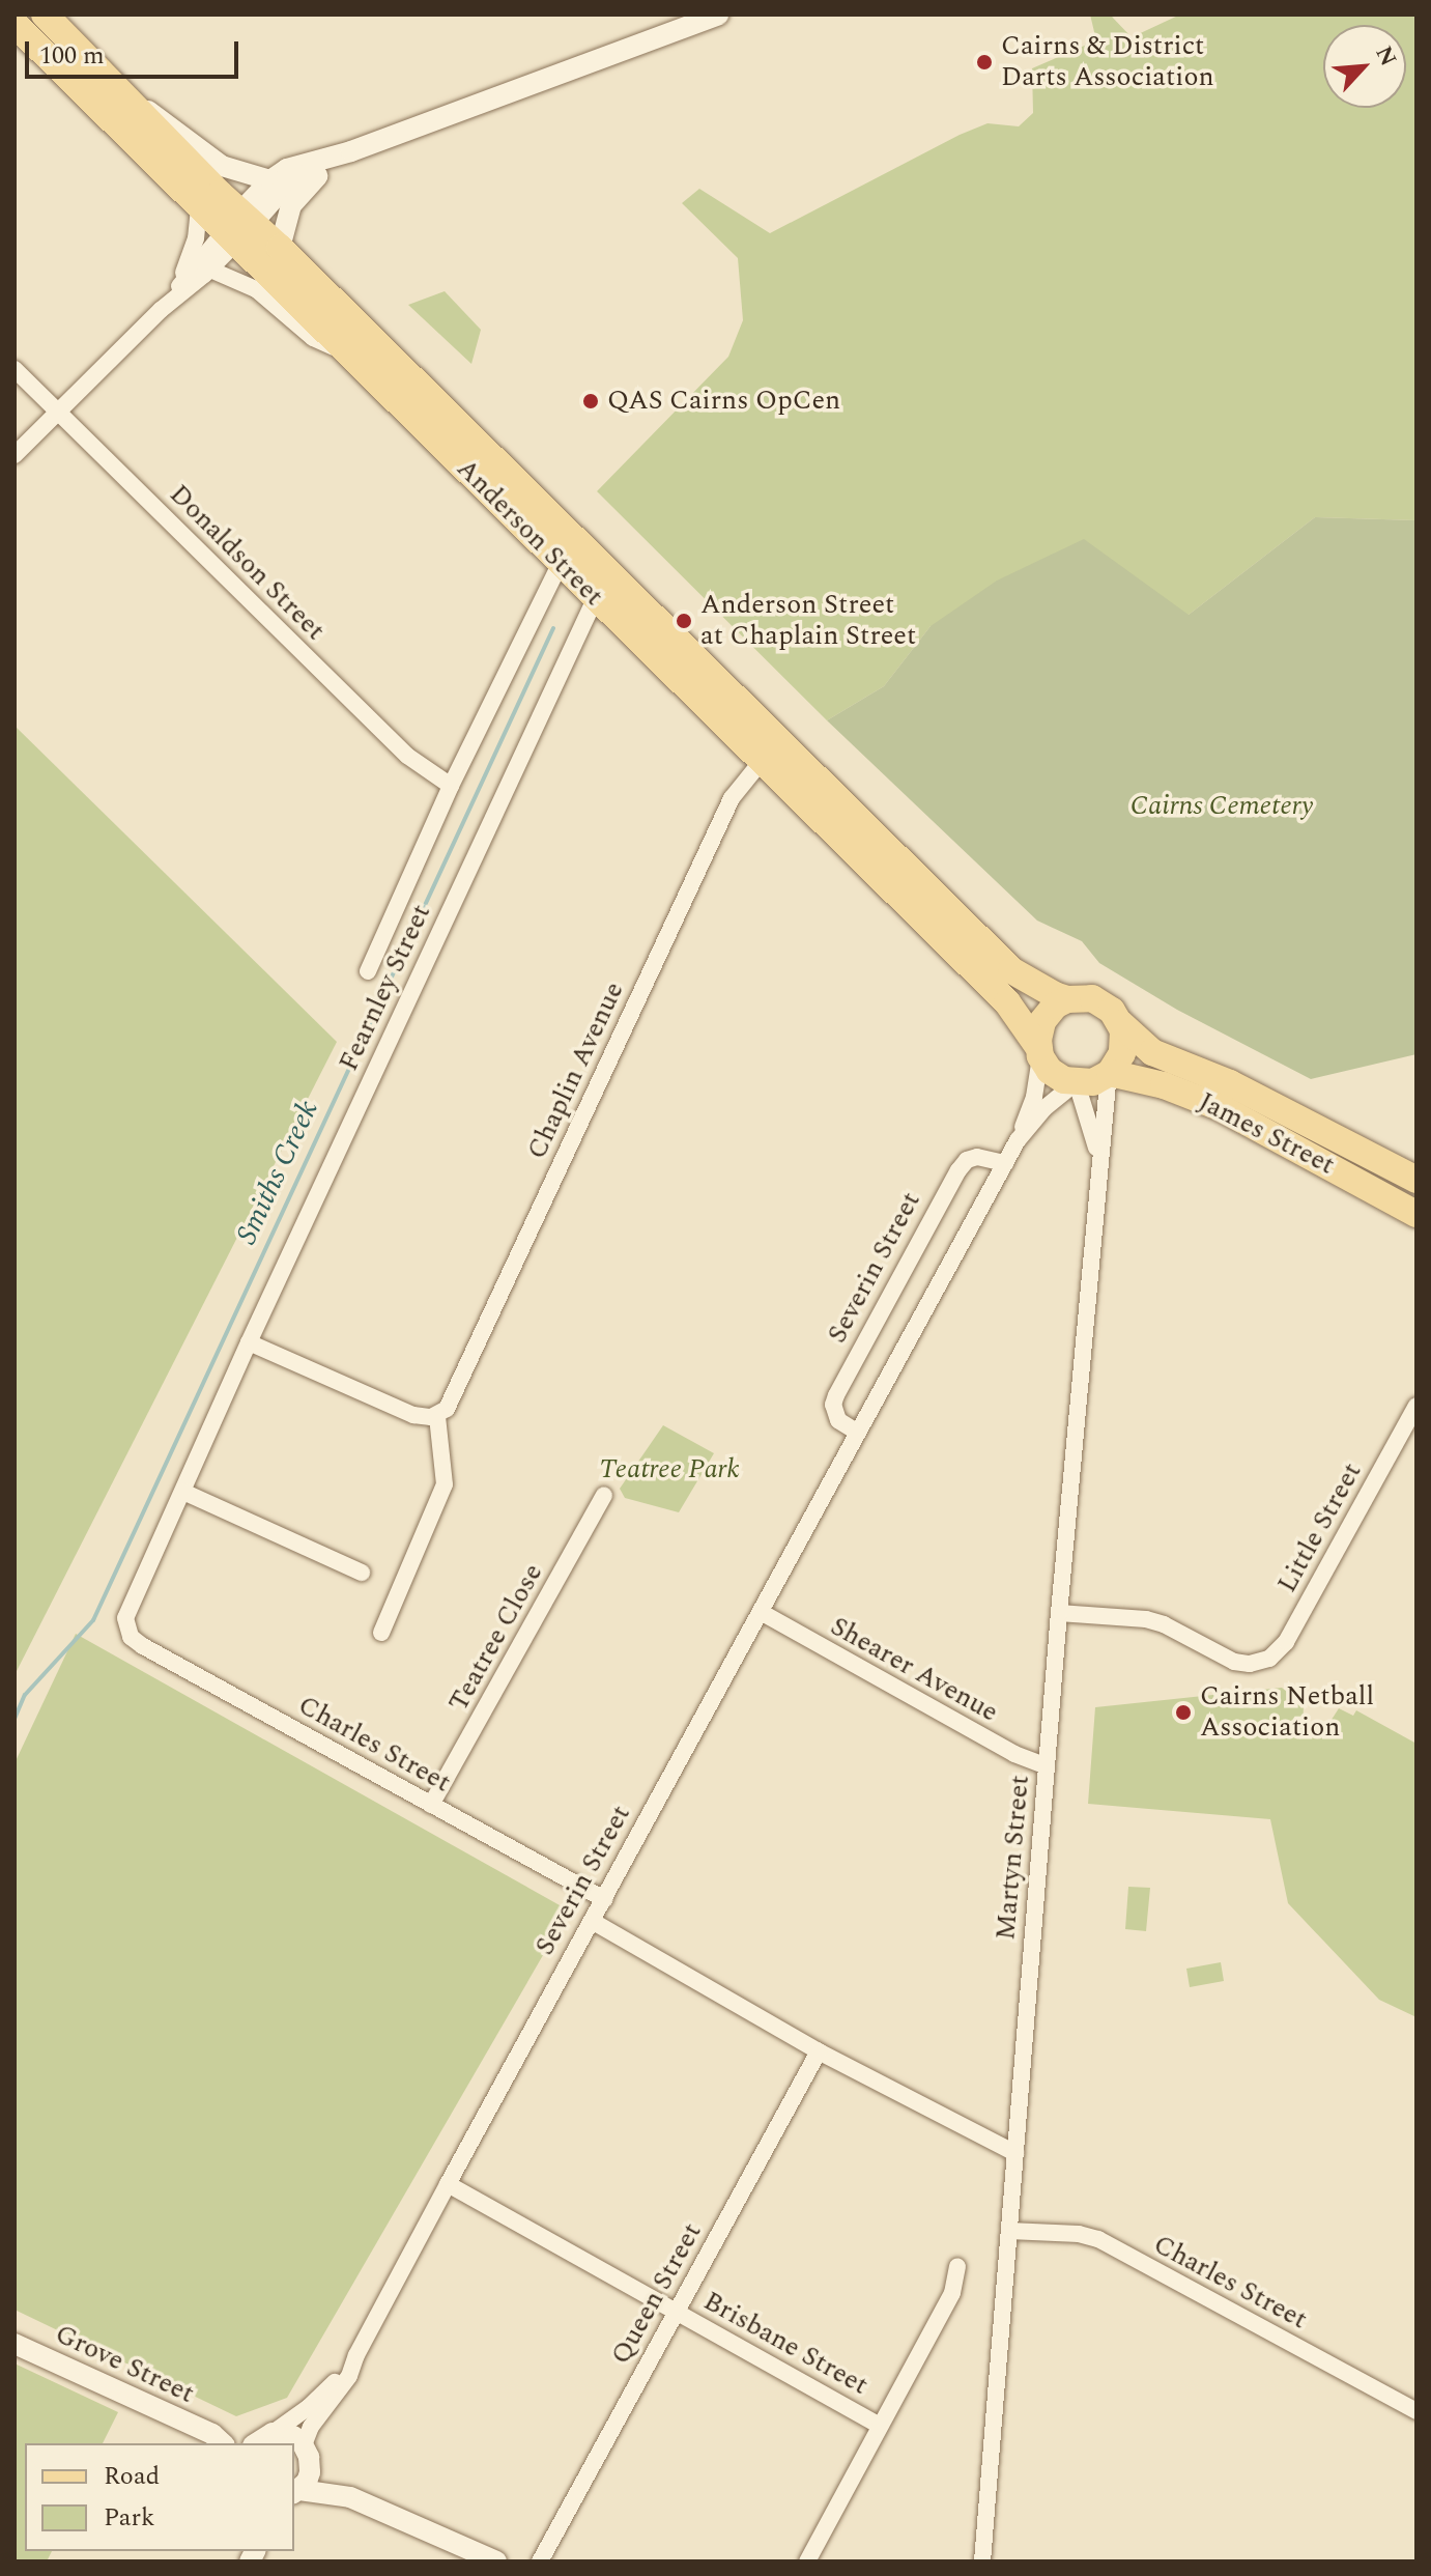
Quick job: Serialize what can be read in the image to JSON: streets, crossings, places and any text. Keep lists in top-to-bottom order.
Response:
{
  "streets": {
    "main road": ["Anderson Street", "James Street"],
    "street": [
      "Donaldson Street",
      "Fearnley Street",
      "Chaplin Avenue",
      "Severin Street",
      "Little Street",
      "Teatree Close",
      "Shearer Avenue",
      "Charles Street",
      "Martyn Street",
      "Queen Street",
      "Brisbane Street",
      "Grove Street"
    ]
  },
  "crossings": [
    ["Anderson Street", "Fearnley Street"],
    ["Anderson Street", "Chaplin Avenue"],
    ["Anderson Street", "James Street"],
    ["Anderson Street", "Severin Street"],
    ["Anderson Street", "Martyn Street"],
    ["Donaldson Street", "Fearnley Street"],
    ["Fearnley Street", "Charles Street"],
    ["James Street", "Severin Street"],
    ["James Street", "Martyn Street"],
    ["Severin Street", "Shearer Avenue"],
    ["Severin Street", "Charles Street"],
    ["Severin Street", "Martyn Street"],
    ["Severin Street", "Brisbane Street"],
    ["Severin Street", "Grove Street"],
    ["Little Street", "Martyn Street"],
    ["Teatree Close", "Charles Street"],
    ["Shearer Avenue", "Martyn Street"],
    ["Charles Street", "Martyn Street"],
    ["Queen Street", "Brisbane Street"]
  ],
  "water": ["Smiths Creek"],
  "parks": ["Cairns Cemetery", "Teatree Park"],
  "places": [
    "Cairns & District Darts Association",
    "QAS Cairns OpCen",
    "Anderson Street at Chaplain Street",
    "Cairns Netball Association"
  ],
  "legend": ["Road", "Park"],
  "scale_bar": "100 m",
  "north": "top right"
}
